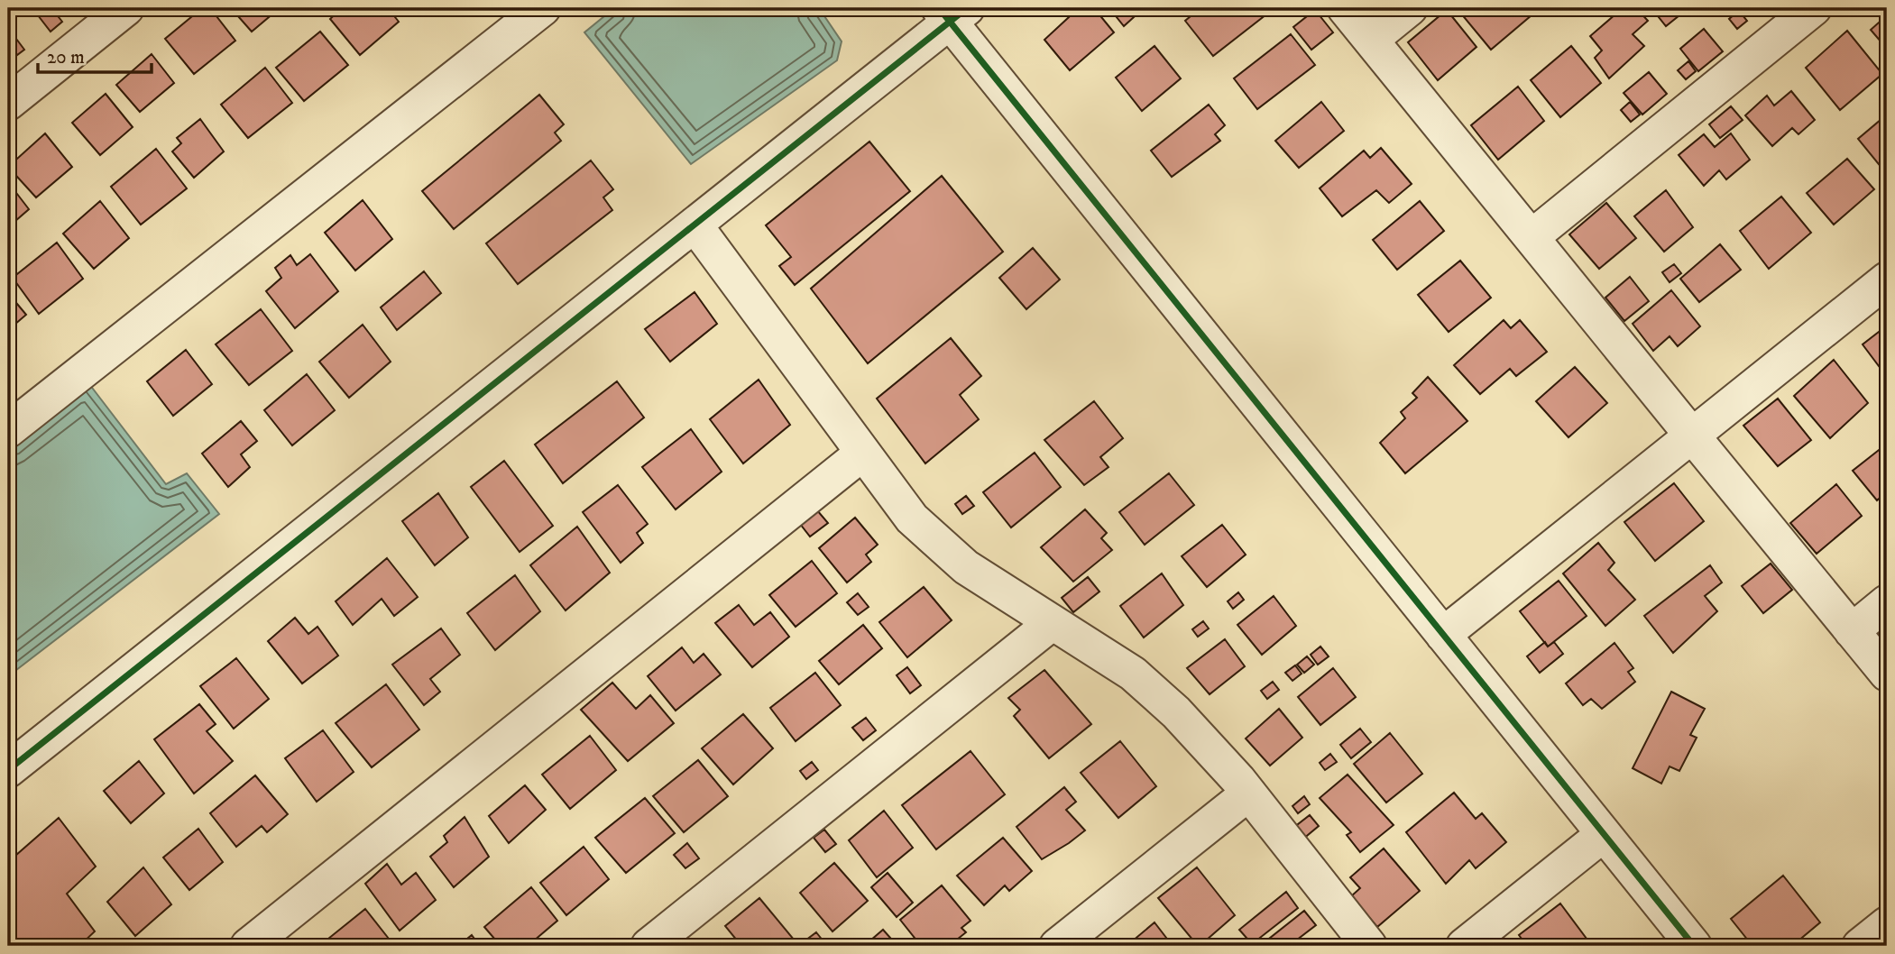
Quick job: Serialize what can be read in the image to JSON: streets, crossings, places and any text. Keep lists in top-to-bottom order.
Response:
{
  "scale_bar": "20 m"
}
